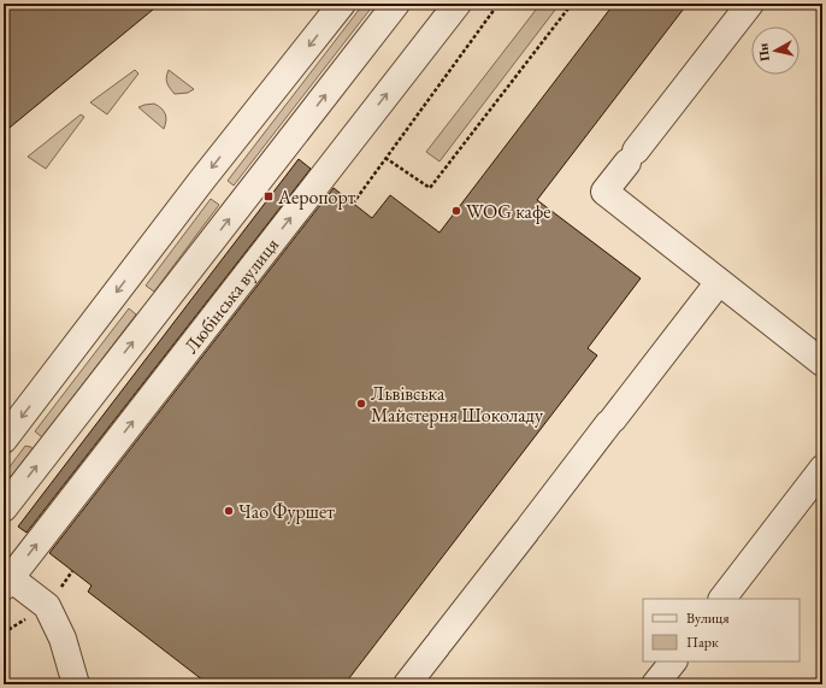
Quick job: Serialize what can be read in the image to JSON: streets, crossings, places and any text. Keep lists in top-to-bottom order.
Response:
{
  "streets": {
    "street": ["Любінська вулиця"]
  },
  "places": {
    "transit": ["Аеропорт"],
    "other": ["WOG кафе", "Львівська Майстерня Шоколаду", "Чао Фуршет"]
  },
  "legend": ["Вулиця", "Парк"],
  "north": "left"
}
